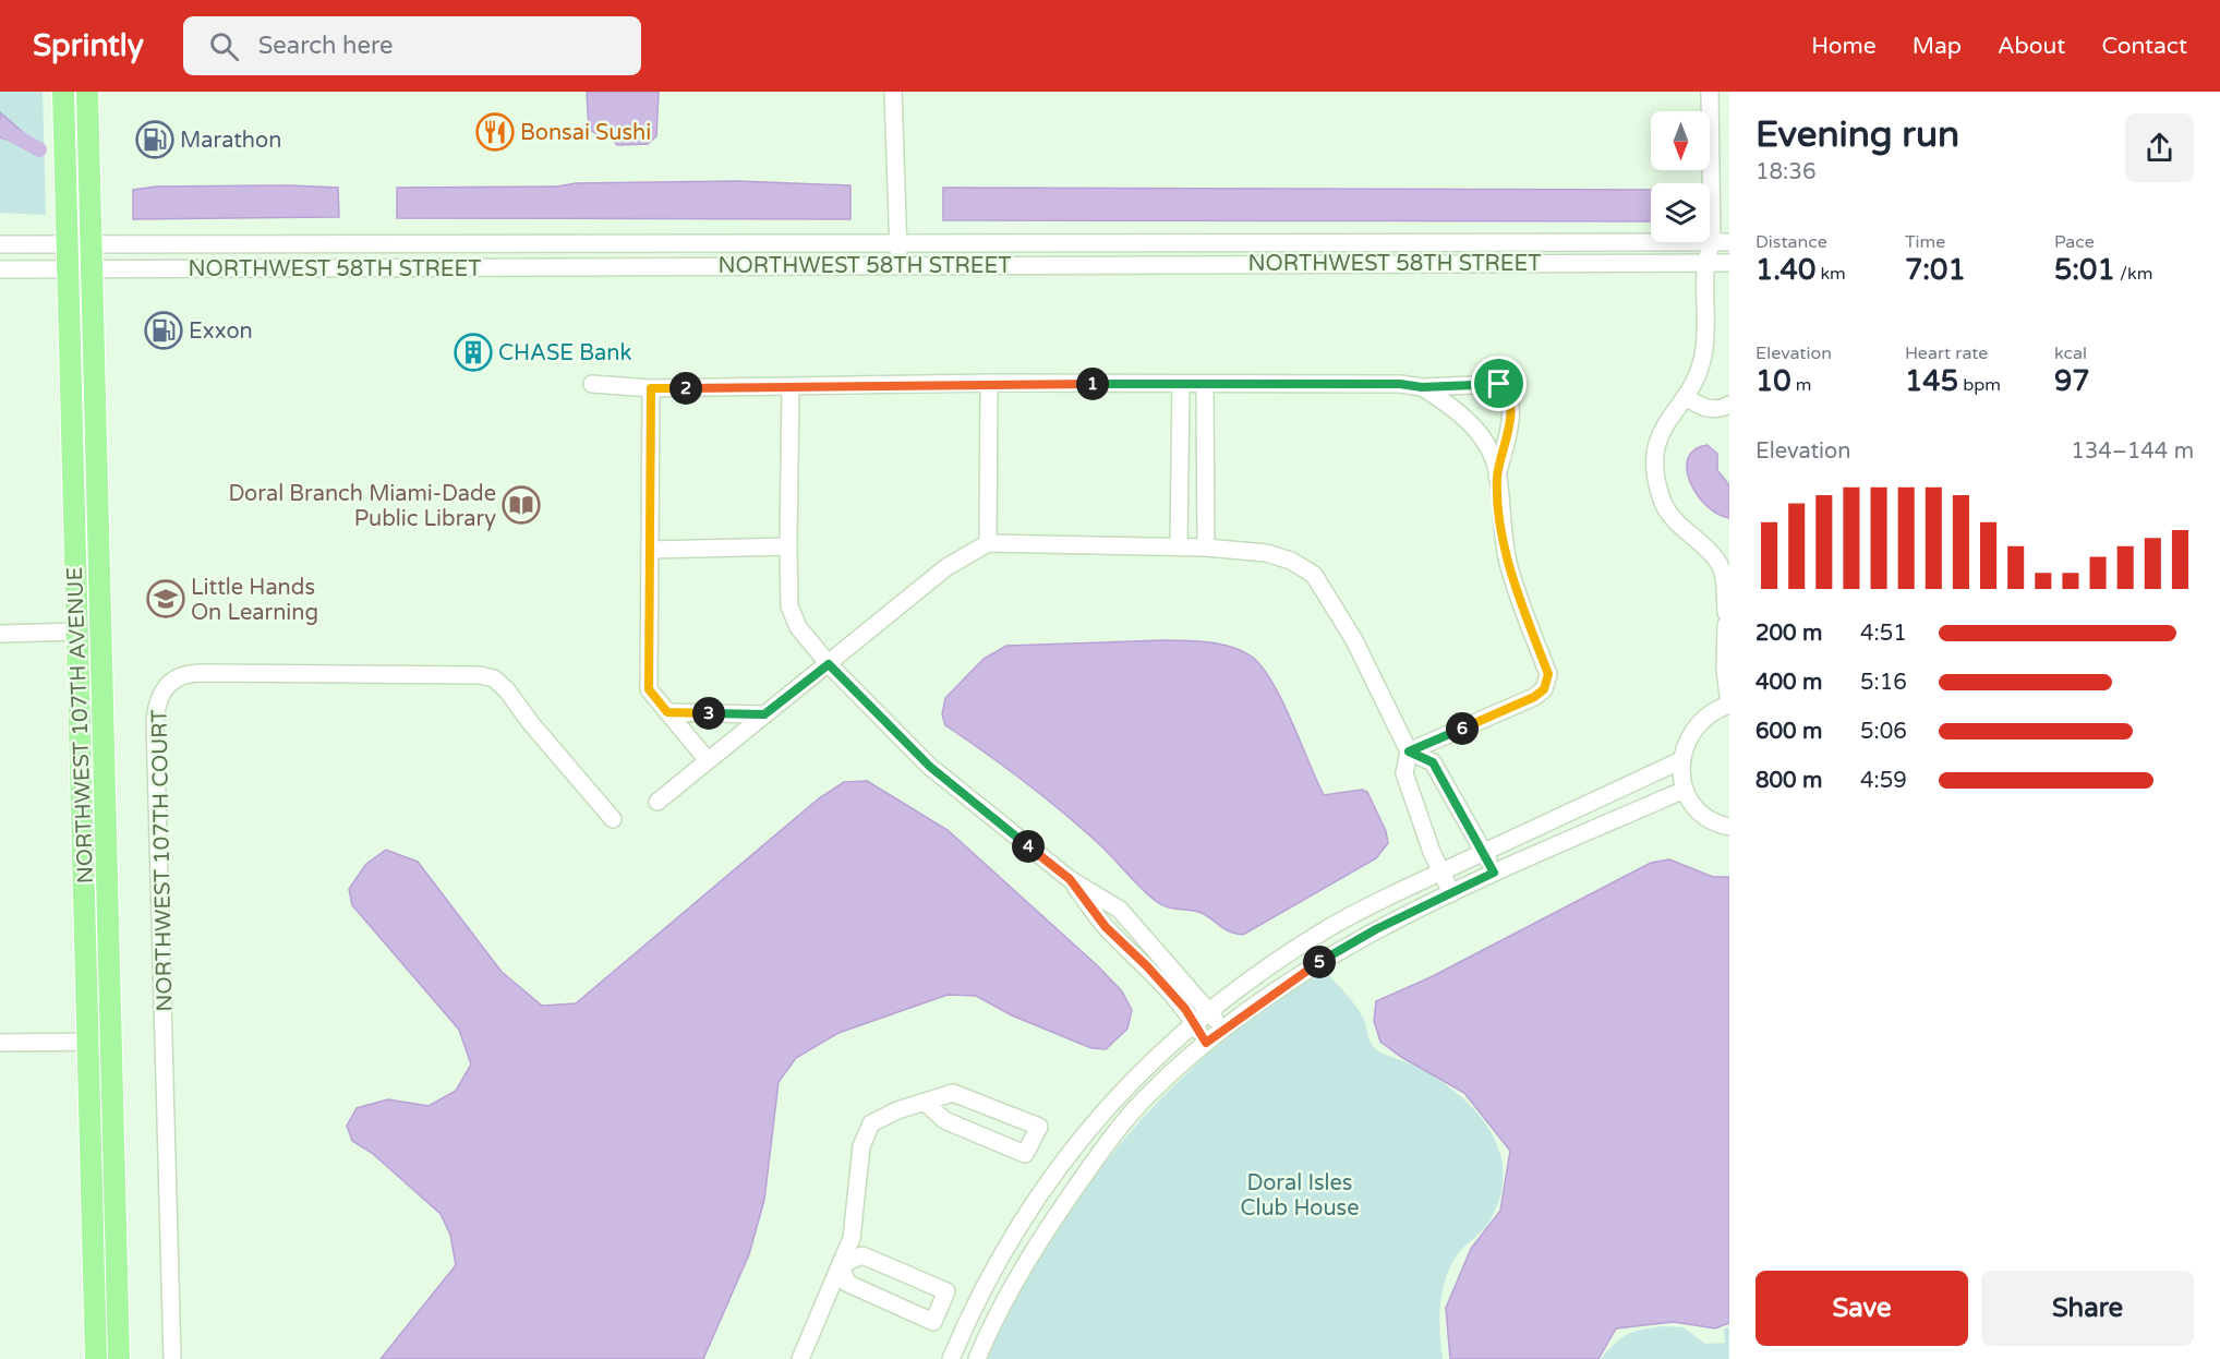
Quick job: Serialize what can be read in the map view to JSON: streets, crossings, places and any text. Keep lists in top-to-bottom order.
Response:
{
  "streets": {
    "main road": ["NORTHWEST 107TH AVENUE"],
    "street": ["NORTHWEST 58TH STREET", "NORTHWEST 107TH COURT"]
  },
  "crossings": [
    ["NORTHWEST 58TH STREET", "NORTHWEST 107TH AVENUE"]
  ],
  "parks": ["Doral Isles Club House"],
  "places": {
    "restaurant": ["Bonsai Sushi"],
    "fuel station": ["Marathon", "Exxon"],
    "building": ["CHASE Bank"],
    "library": ["Doral Branch Miami-Dade Public Library"],
    "school or university": ["Little Hands On Learning"]
  },
  "north": "bottom",
  "page": {
    "header": "Sprintly",
    "search": "Search here",
    "nav": [
      "Home",
      "Map",
      "About",
      "Contact"
    ],
    "heading": ["Evening run", "18:36"],
    "stats": [
      ["Distance", "1.40 km"],
      ["Time", "7:01"],
      ["Pace", "5:01 /km"],
      ["Elevation", "10 m"],
      ["Heart rate", "145 bpm"],
      ["kcal", "97"]
    ],
    "pins": [
      "1",
      "2",
      "3",
      "6",
      "4",
      "5"
    ],
    "chart": ["Elevation", "134–144 m"],
    "list": [
      {
        "name": "200 m",
        "note": "4:51"
      },
      {
        "name": "400 m",
        "note": "5:16"
      },
      {
        "name": "600 m",
        "note": "5:06"
      },
      {
        "name": "800 m",
        "note": "4:59"
      }
    ],
    "buttons": ["Save", "Share"]
  }
}
